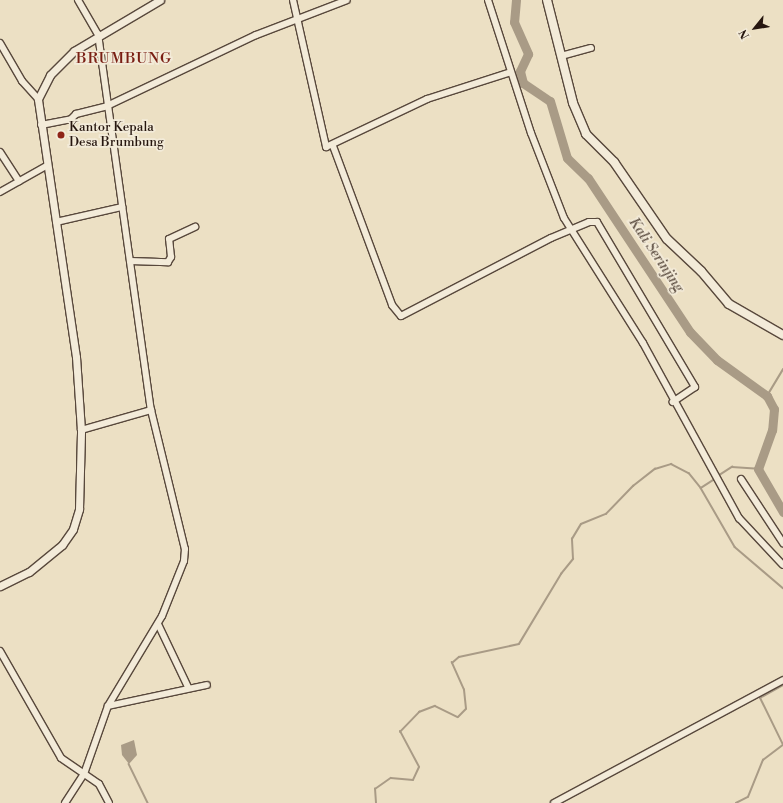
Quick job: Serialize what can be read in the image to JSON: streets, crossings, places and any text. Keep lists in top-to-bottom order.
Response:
{
  "districts": ["BRUMBUNG"],
  "water": ["Kali Serinjing"],
  "places": ["Kantor Kepala Desa Brumbung"],
  "north": "bottom left"
}
